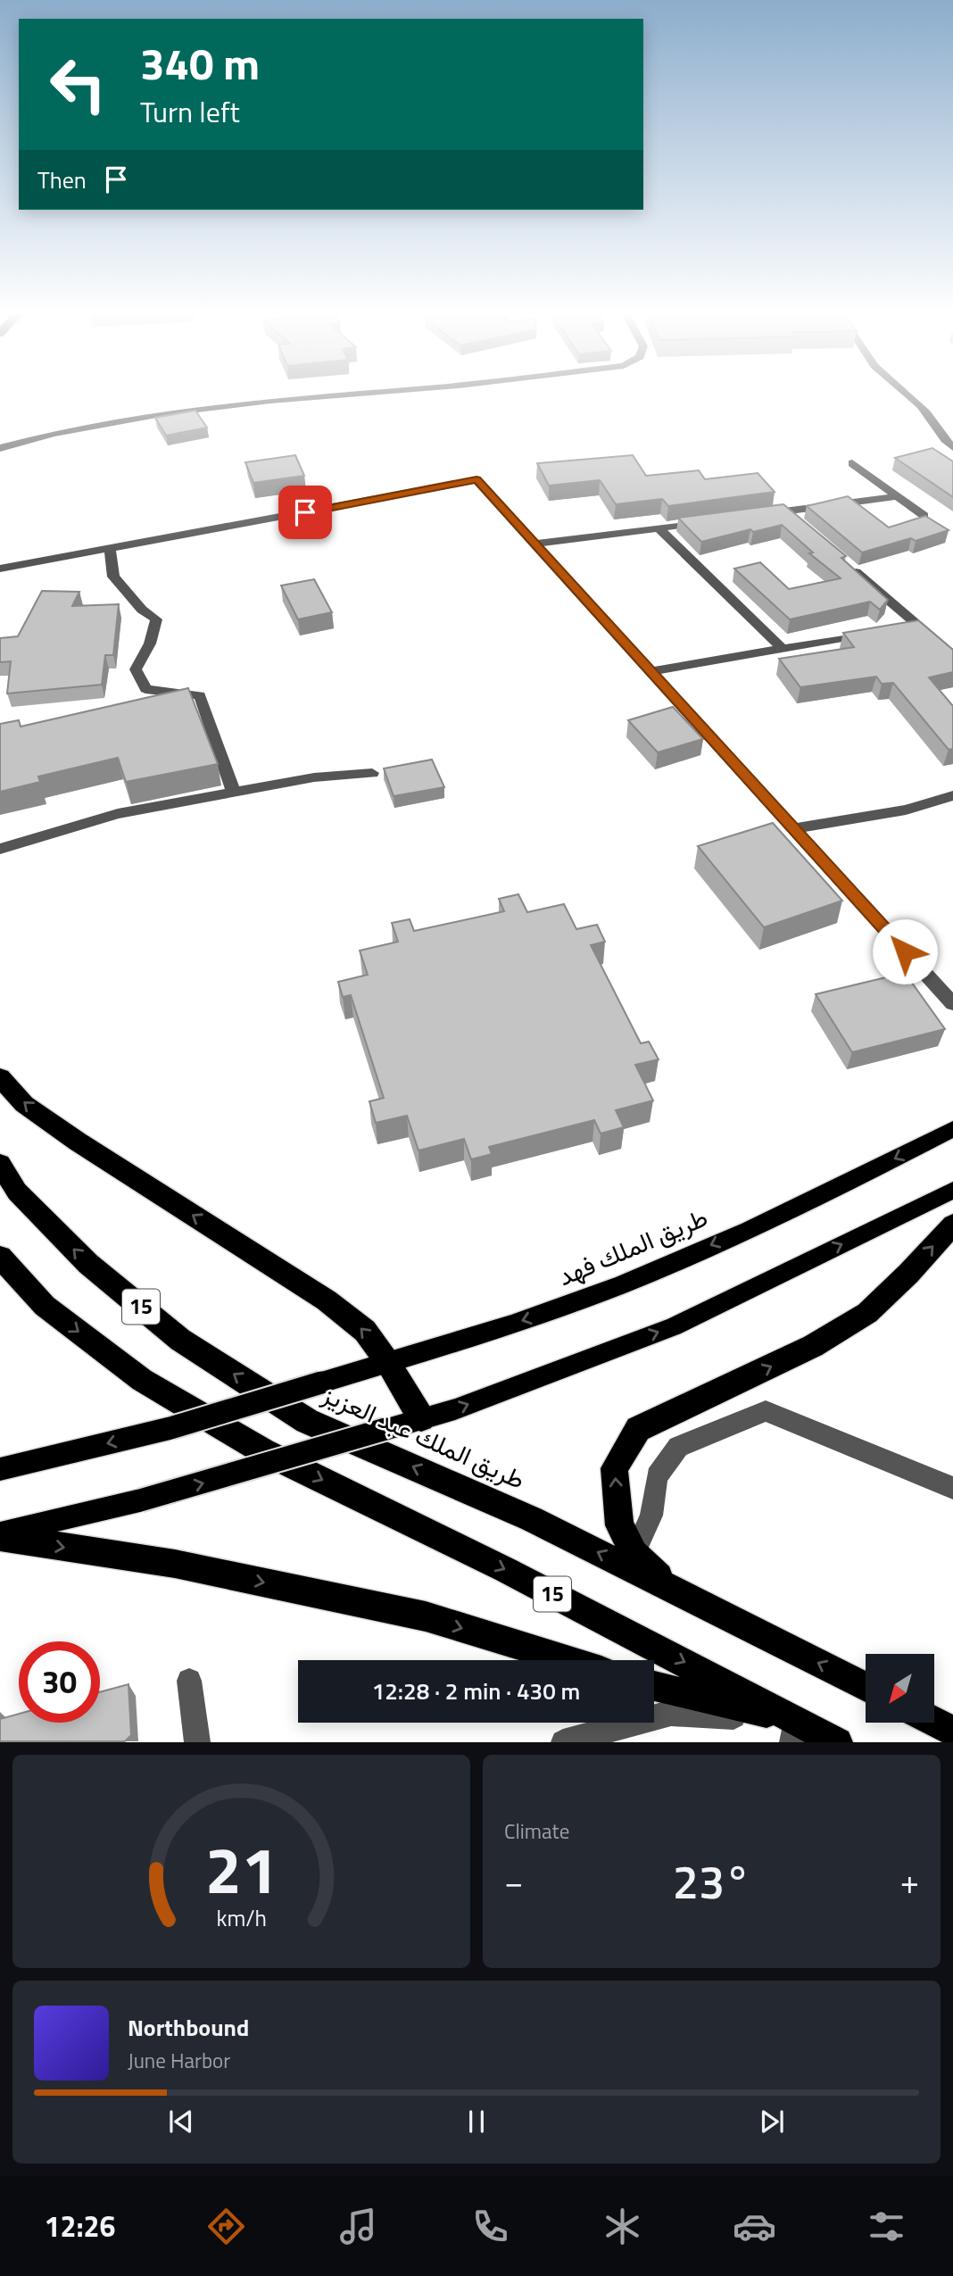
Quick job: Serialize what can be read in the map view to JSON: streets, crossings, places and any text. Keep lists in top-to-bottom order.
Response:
{
  "streets": {
    "highway": ["15", "طريق الملك عبد العزيز"],
    "main road": ["طريق الملك فهد"]
  },
  "north": "bottom left",
  "page": {
    "turn": ["340 m", "Turn left"],
    "then": "Then",
    "limit": "30",
    "trip": "12:28 · 2 min · 430 m",
    "tile": "Climate",
    "heat": ["−", "23°", "+"],
    "song": ["Northbound", "June Harbor"],
    "tabs": "12:26",
    "gauge": ["21", "km/h"]
  }
}
